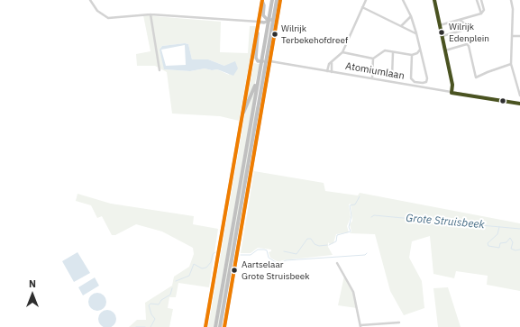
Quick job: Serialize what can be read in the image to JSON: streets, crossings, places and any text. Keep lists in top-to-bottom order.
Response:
{
  "streets": {
    "street": ["Atomiumlaan"]
  },
  "water": ["Grote Struisbeek"],
  "places": ["Wilrijk Edenplein", "Wilrijk Terbekehofdreef", "Aartselaar Grote Struisbeek"],
  "north": "top"
}
